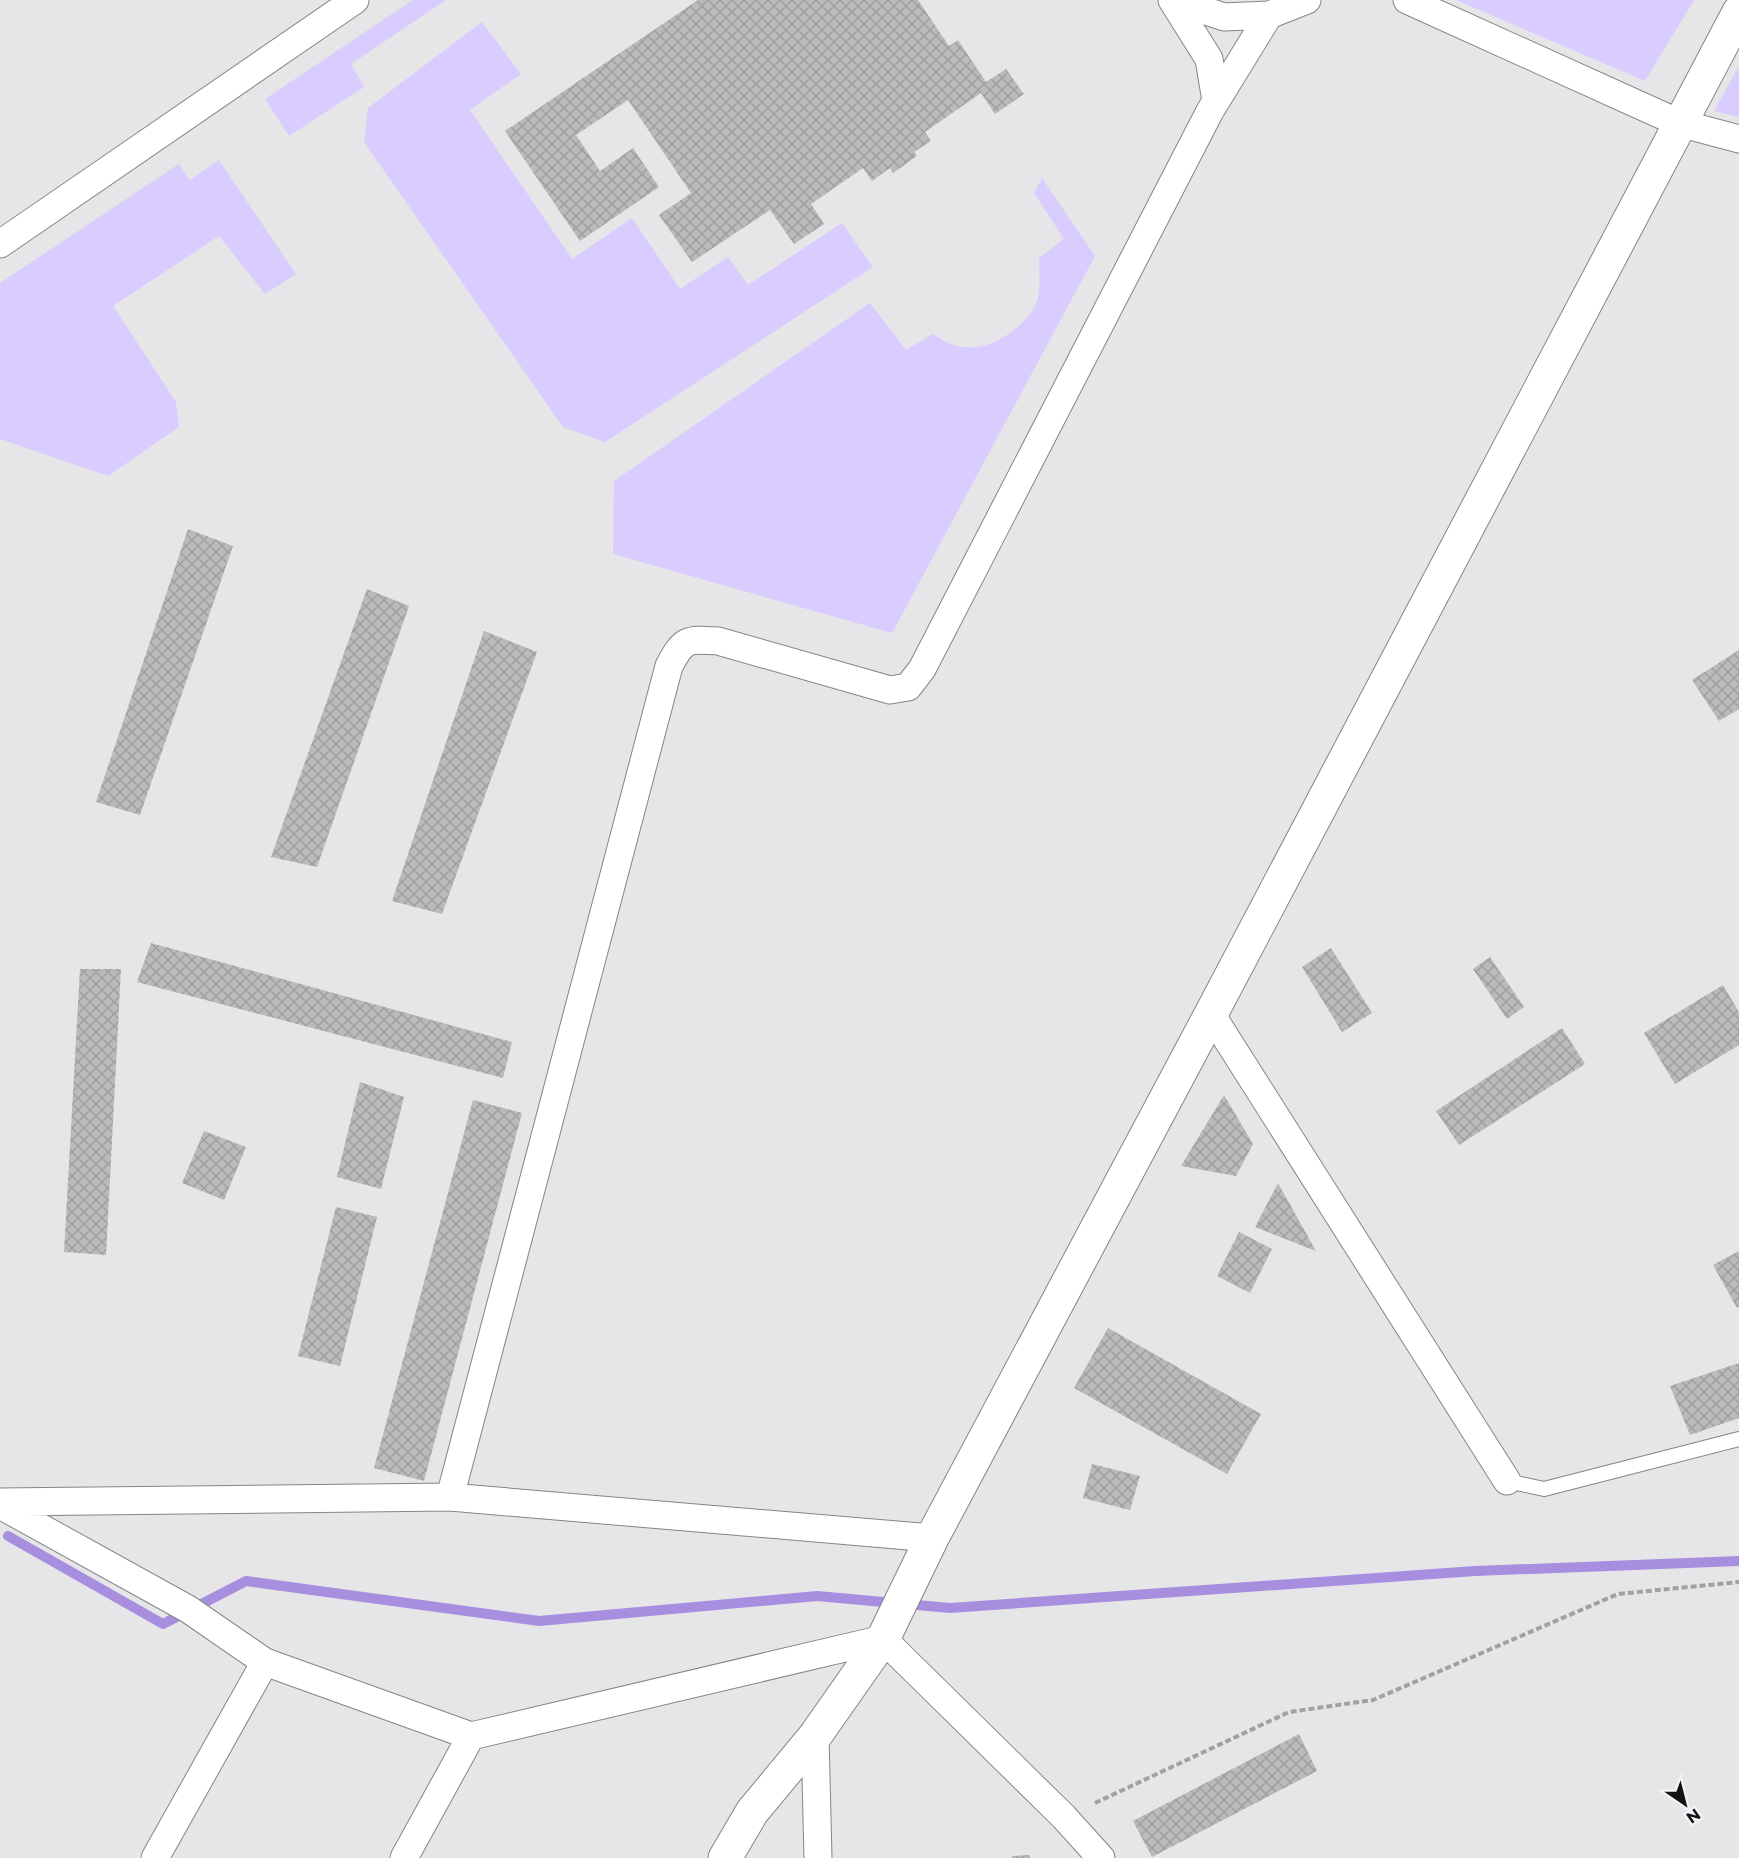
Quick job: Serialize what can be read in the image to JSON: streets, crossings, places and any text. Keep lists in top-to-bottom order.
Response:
{
  "north": "bottom right"
}
